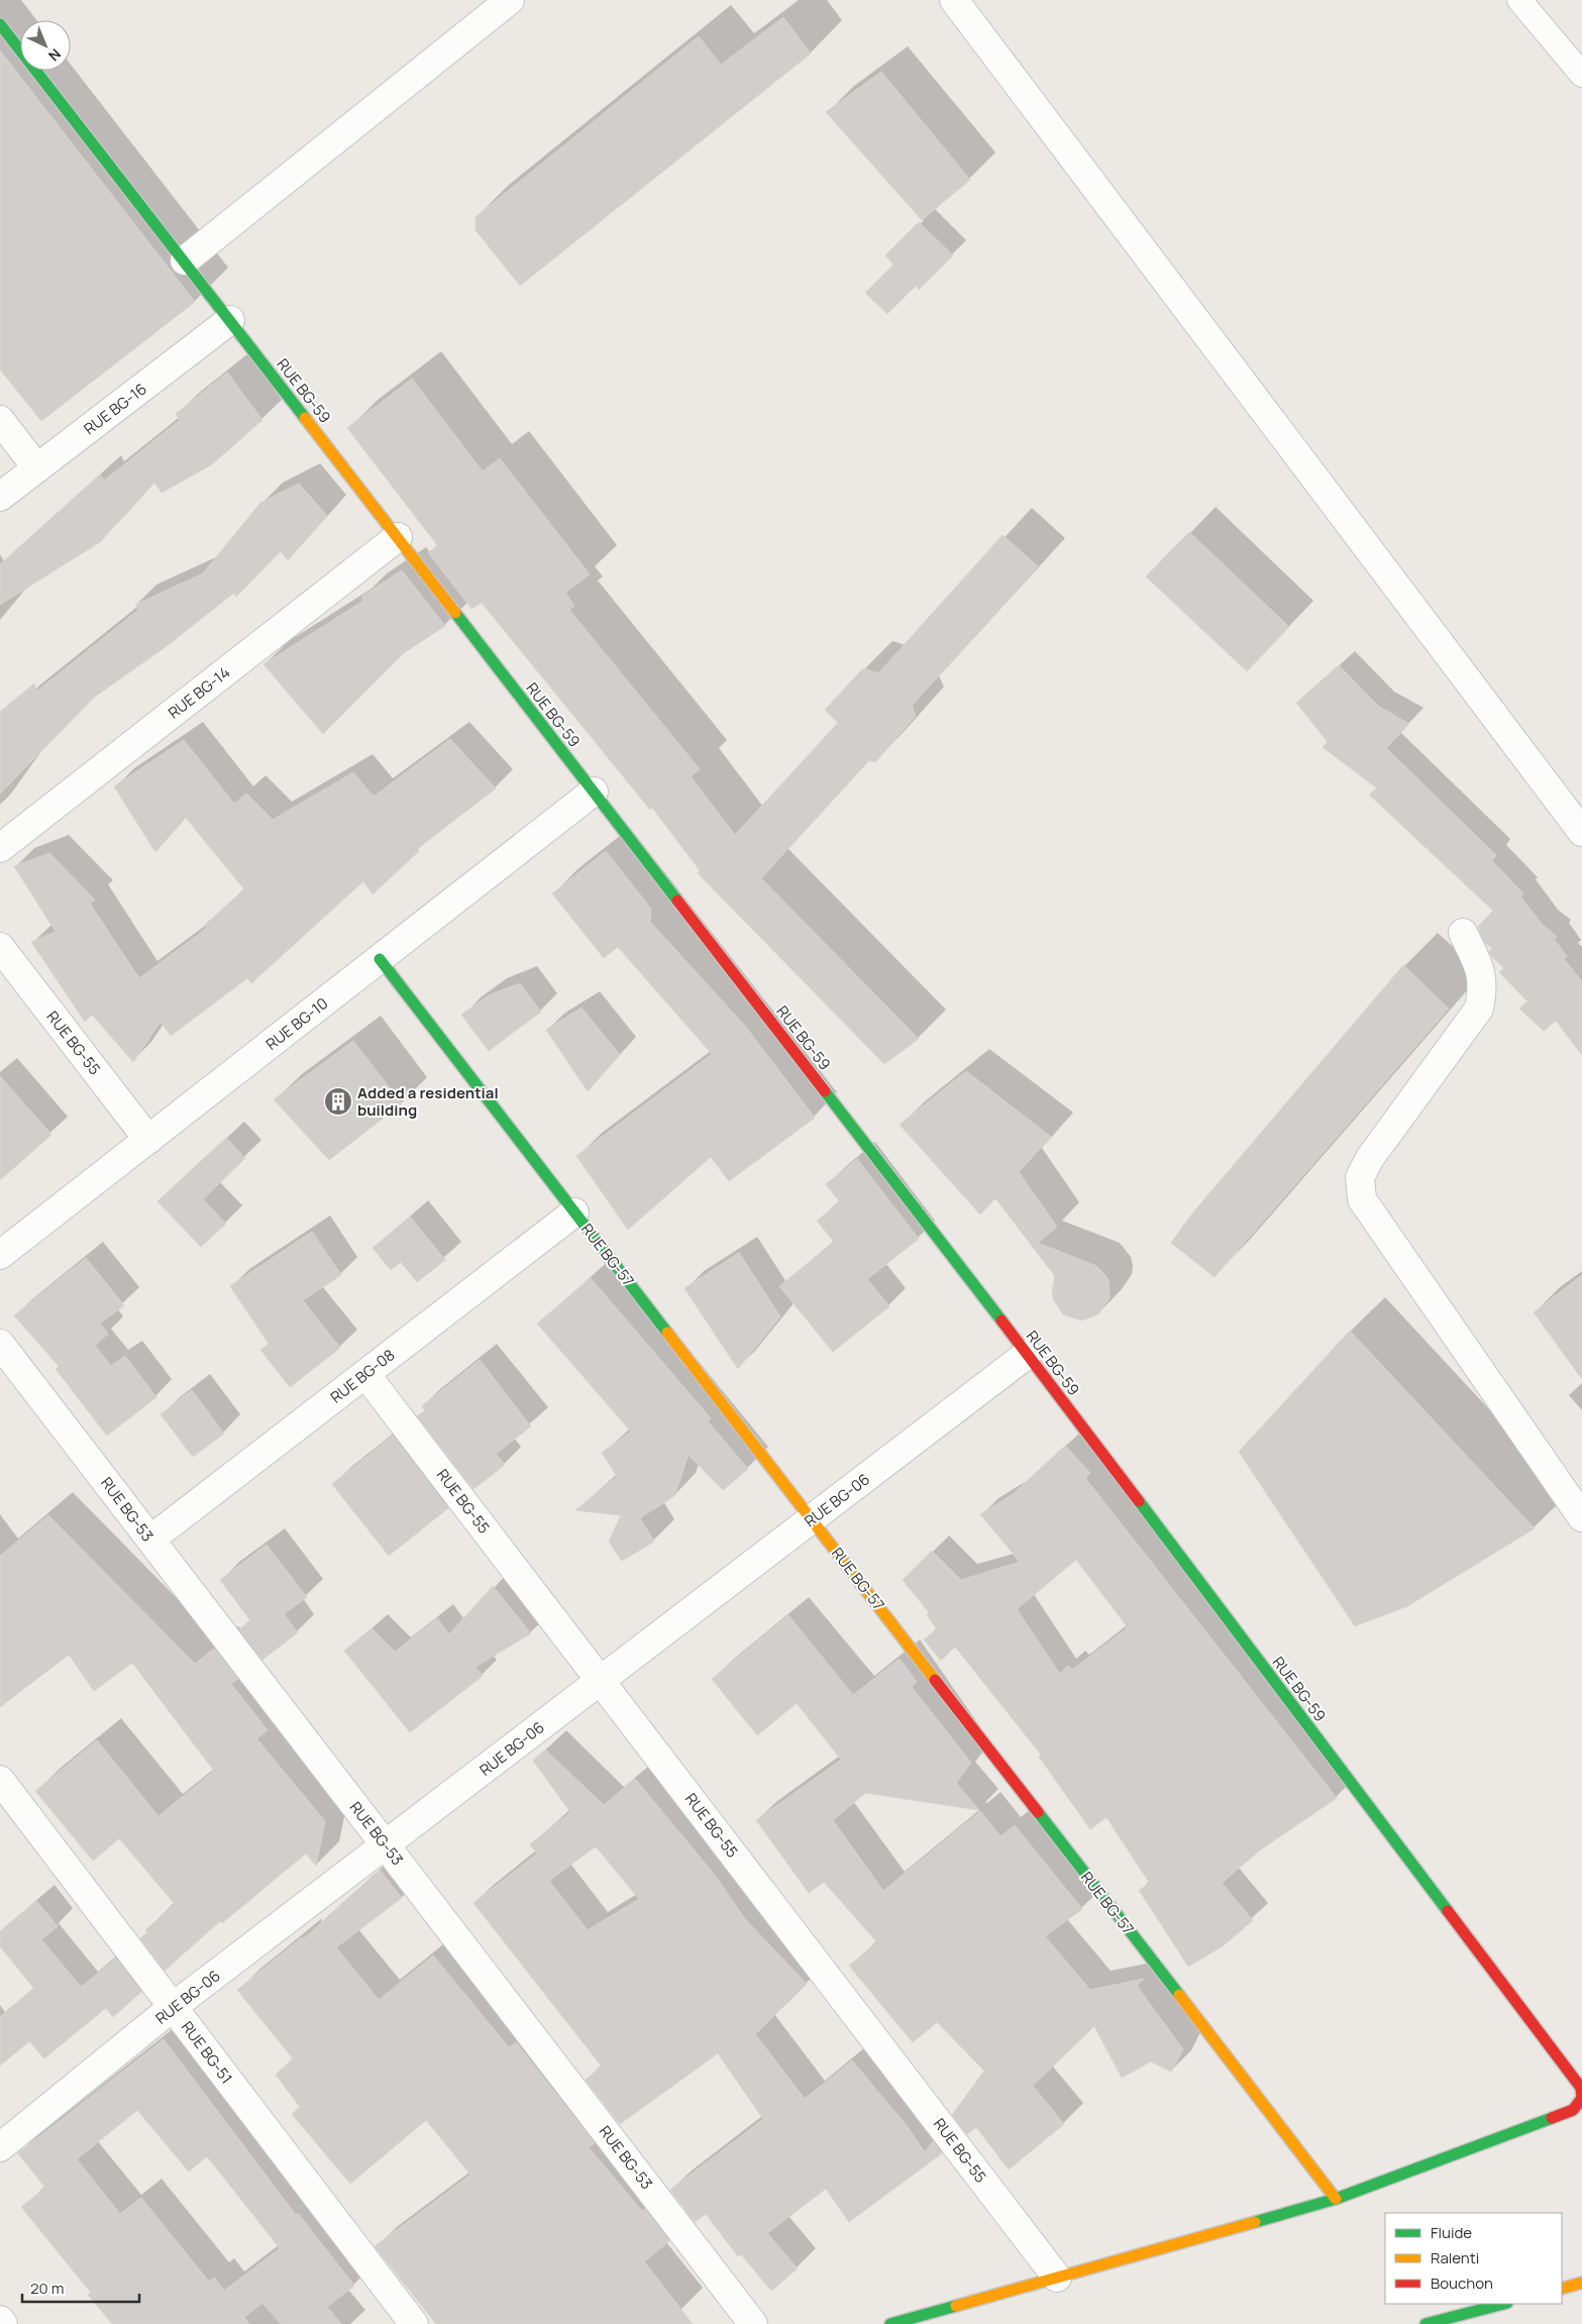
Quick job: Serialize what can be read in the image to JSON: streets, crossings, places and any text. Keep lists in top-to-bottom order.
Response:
{
  "streets": {
    "main road": ["RUE BG-59", "RUE BG-57"],
    "street": [
      "RUE BG-16",
      "RUE BG-14",
      "RUE BG-10",
      "RUE BG-55",
      "RUE BG-08",
      "RUE BG-06",
      "RUE BG-53",
      "RUE BG-51"
    ]
  },
  "crossings": [
    ["RUE BG-59", "RUE BG-16"],
    ["RUE BG-59", "RUE BG-14"],
    ["RUE BG-59", "RUE BG-10"],
    ["RUE BG-59", "RUE BG-57"],
    ["RUE BG-59", "RUE BG-06"],
    ["RUE BG-10", "RUE BG-55"],
    ["RUE BG-10", "RUE BG-57"],
    ["RUE BG-55", "RUE BG-08"],
    ["RUE BG-55", "RUE BG-06"],
    ["RUE BG-57", "RUE BG-08"],
    ["RUE BG-57", "RUE BG-06"],
    ["RUE BG-08", "RUE BG-53"],
    ["RUE BG-06", "RUE BG-53"],
    ["RUE BG-06", "RUE BG-51"]
  ],
  "places": {
    "building": ["Added a residential building"]
  },
  "legend": ["Fluide", "Ralenti", "Bouchon"],
  "scale_bar": "20 m",
  "north": "bottom right"
}
